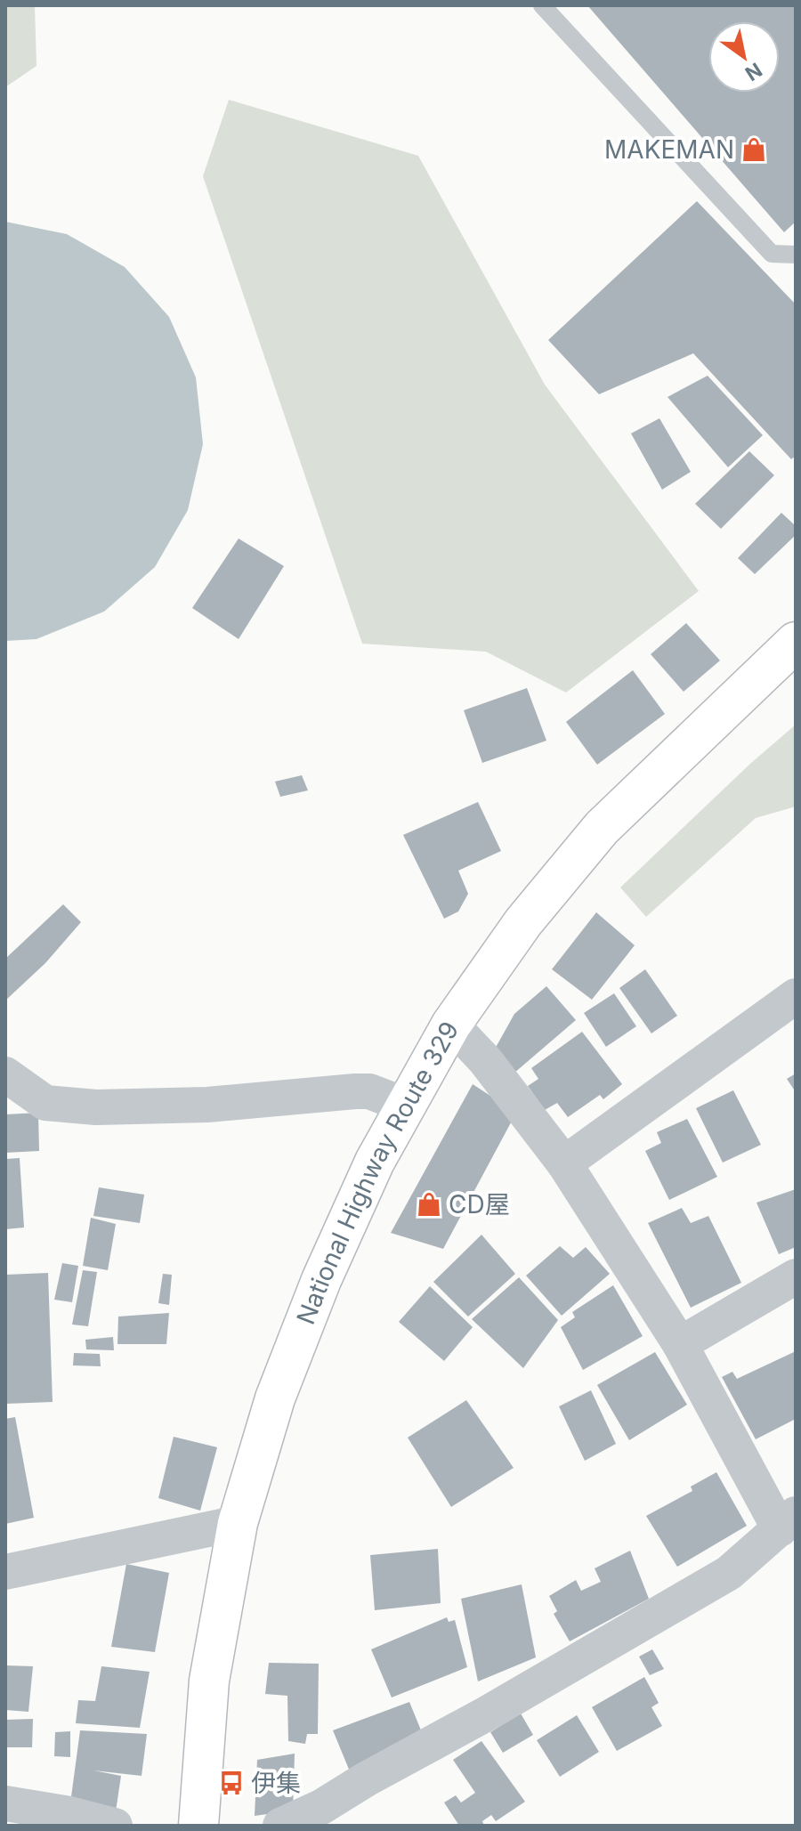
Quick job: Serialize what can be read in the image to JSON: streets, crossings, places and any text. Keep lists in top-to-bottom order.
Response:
{
  "streets": {
    "highway": ["National Highway Route 329"]
  },
  "places": {
    "shop": ["MAKEMAN", "CD屋"],
    "bus stop": ["伊集"]
  },
  "north": "bottom right"
}
